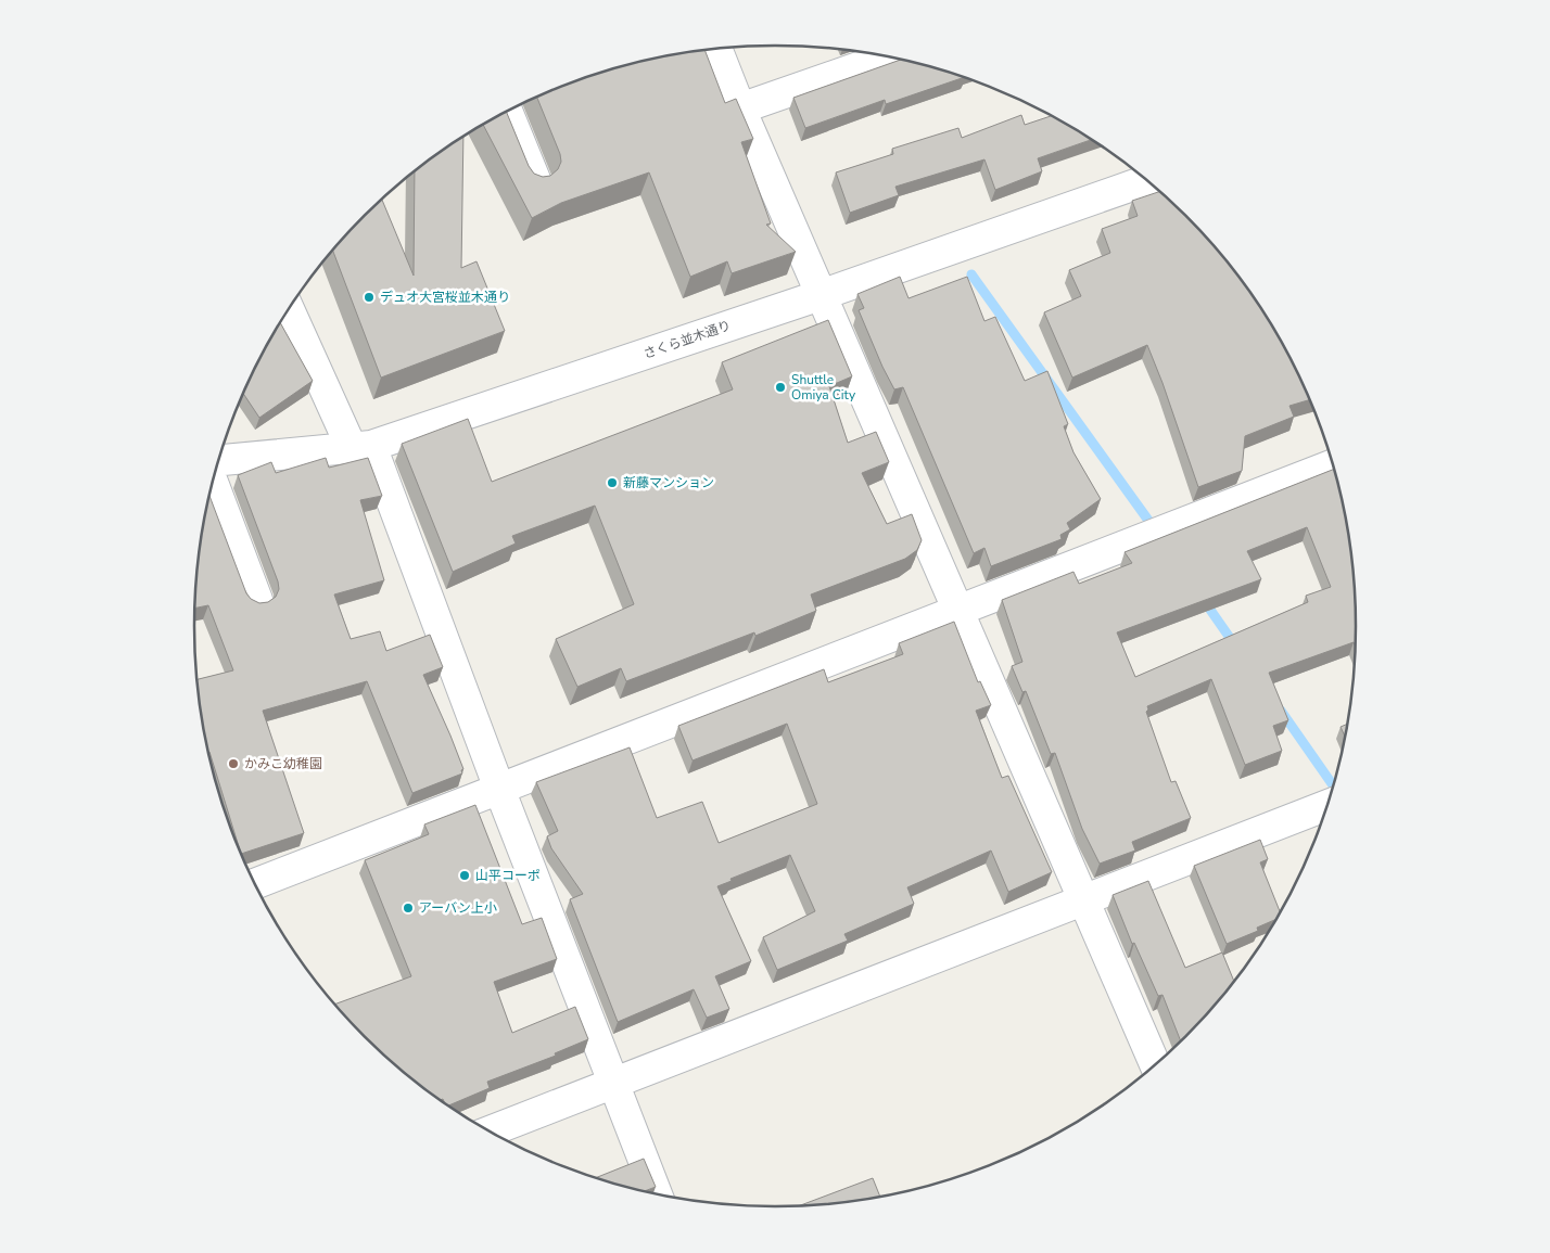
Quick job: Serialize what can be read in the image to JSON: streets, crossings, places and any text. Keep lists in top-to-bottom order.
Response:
{
  "streets": {
    "street": ["さくら並木通り"]
  },
  "places": [
    "デュオ大宮桜並木通り",
    "Shuttle Omiya City",
    "新藤マンション",
    "かみこ幼稚園",
    "山平コーポ",
    "アーバン上小"
  ]
}
